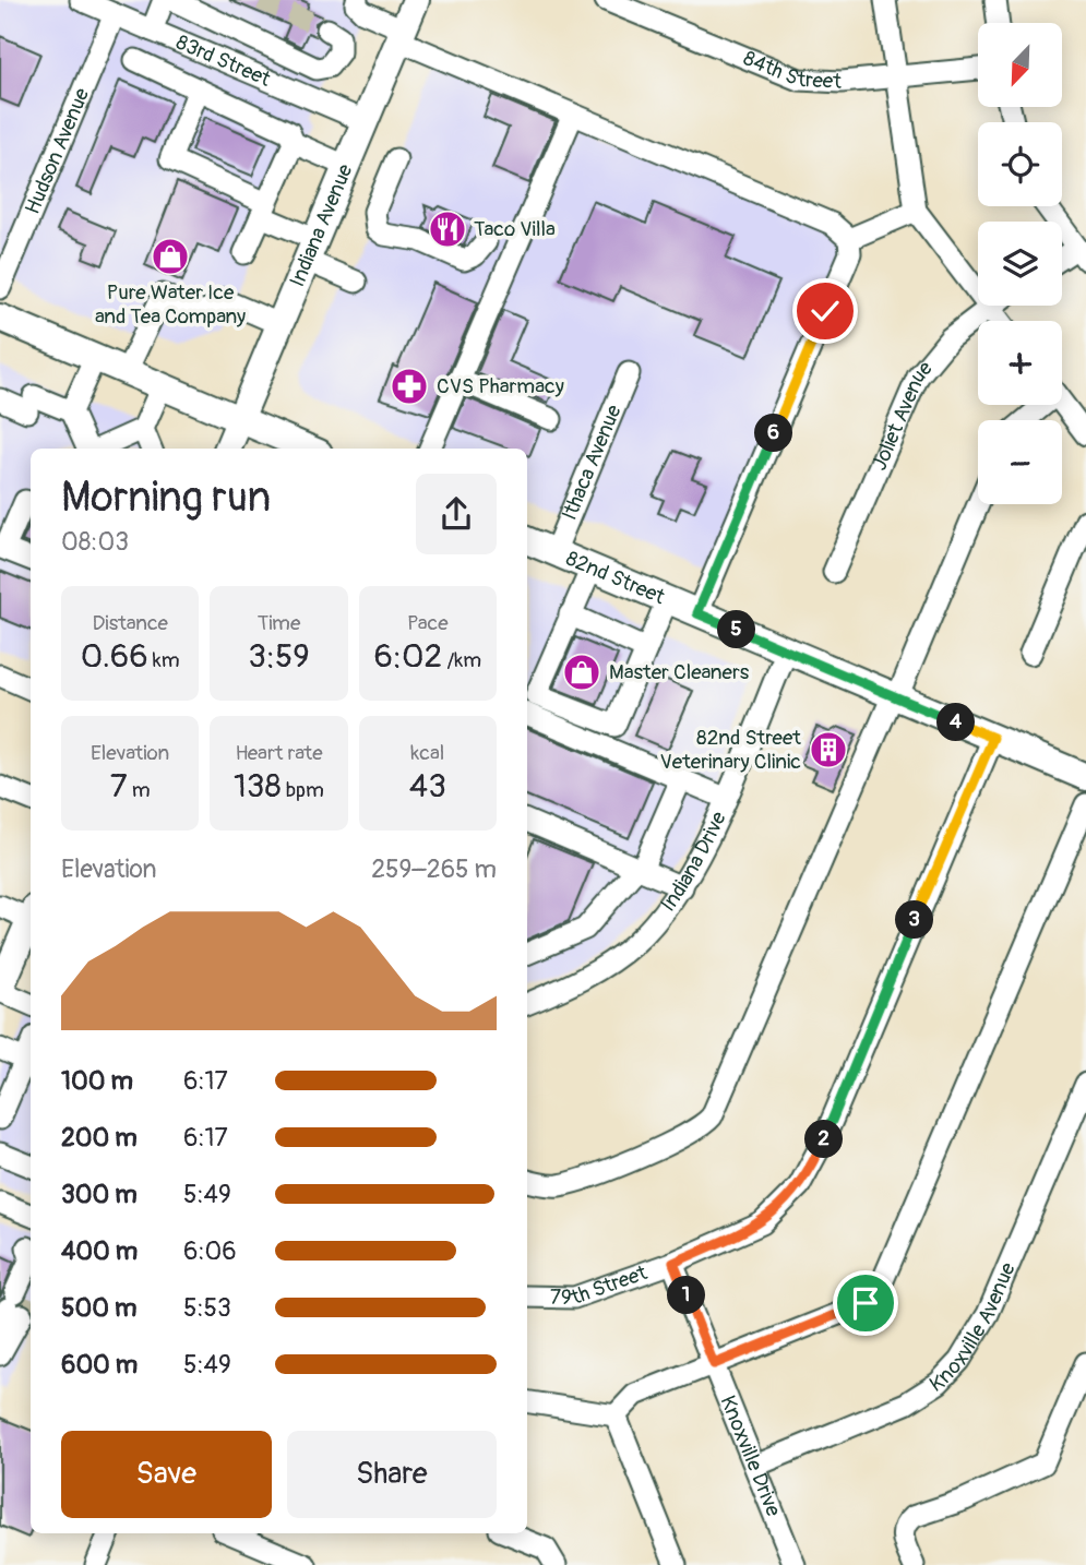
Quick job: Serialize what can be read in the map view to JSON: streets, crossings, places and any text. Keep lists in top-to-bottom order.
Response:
{
  "streets": {
    "main road": ["Indiana Avenue", "82nd Street"],
    "street": [
      "83rd Street",
      "84th Street",
      "Hudson Avenue",
      "Joliet Avenue",
      "Ithaca Avenue",
      "Indiana Drive",
      "79th Street",
      "Knoxville Avenue",
      "Knoxville Drive"
    ]
  },
  "crossings": [
    ["83rd Street", "Hudson Avenue"],
    ["83rd Street", "Indiana Avenue"],
    ["Ithaca Avenue", "82nd Street"],
    ["82nd Street", "Indiana Drive"],
    ["79th Street", "Knoxville Drive"],
    ["Knoxville Avenue", "Knoxville Drive"]
  ],
  "places": {
    "restaurant": ["Taco Villa"],
    "shop": ["Pure Water Ice and Tea Company", "Master Cleaners"],
    "pharmacy": ["CVS Pharmacy"],
    "building": ["82nd Street Veterinary Clinic"]
  },
  "north": "bottom left",
  "page": {
    "map_buttons": ["+", "−"],
    "pins": [
      "6",
      "5",
      "4",
      "3",
      "2",
      "1"
    ],
    "heading": ["Morning run", "08:03"],
    "stats": [
      ["Distance", "0.66 km"],
      ["Time", "3:59"],
      ["Pace", "6:02 /km"],
      ["Elevation", "7 m"],
      ["Heart rate", "138 bpm"],
      ["kcal", "43"]
    ],
    "chart": ["Elevation", "259–265 m"],
    "list": [
      {
        "name": "100 m",
        "note": "6:17"
      },
      {
        "name": "200 m",
        "note": "6:17"
      },
      {
        "name": "300 m",
        "note": "5:49"
      },
      {
        "name": "400 m",
        "note": "6:06"
      },
      {
        "name": "500 m",
        "note": "5:53"
      },
      {
        "name": "600 m",
        "note": "5:49"
      }
    ],
    "buttons": ["Save", "Share"]
  }
}
